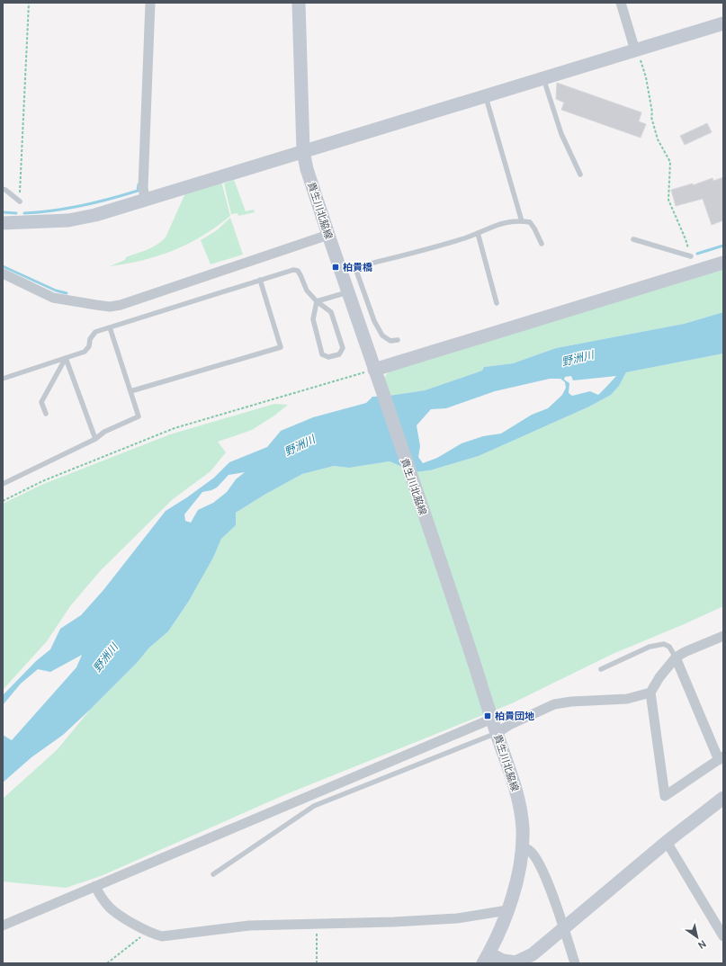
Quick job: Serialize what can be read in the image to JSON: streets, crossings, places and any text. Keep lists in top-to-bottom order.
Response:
{
  "streets": {
    "street": ["貴生川北脇線"]
  },
  "water": ["野洲川"],
  "places": {
    "transit": ["柏貴橋", "柏貴団地"]
  },
  "north": "bottom right"
}
